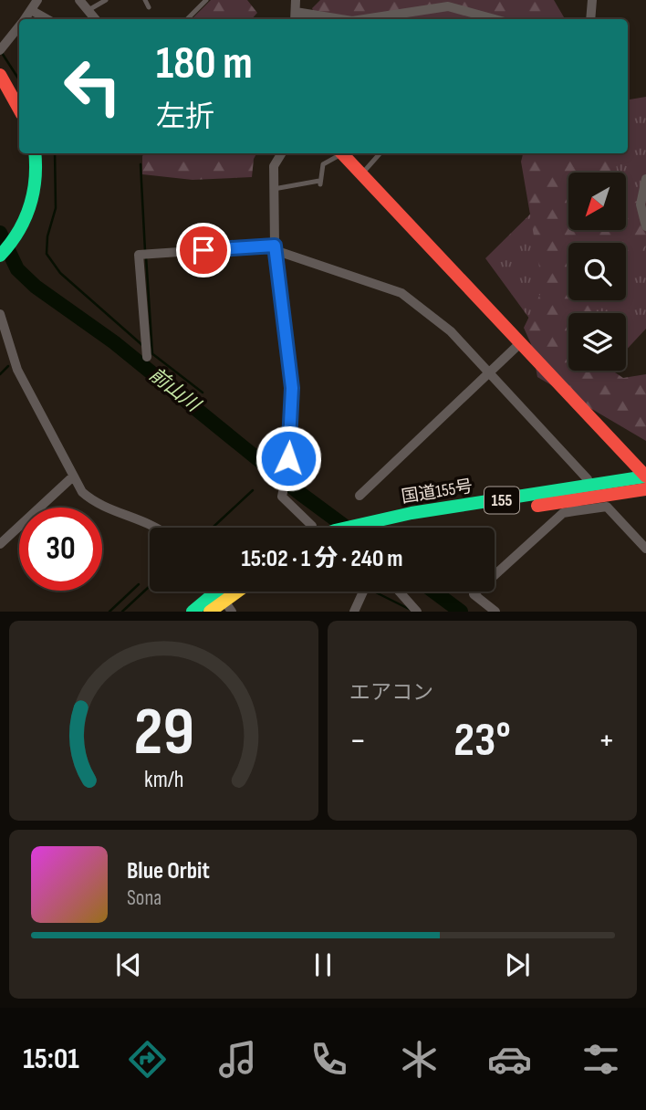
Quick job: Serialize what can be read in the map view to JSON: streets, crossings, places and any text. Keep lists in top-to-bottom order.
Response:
{
  "streets": {
    "main road": ["国道155号", "155"]
  },
  "water": ["前山川"],
  "north": "bottom left",
  "page": {
    "turn": ["180 m", "左折"],
    "limit": "30",
    "trip": "15:02 · 1 分 · 240 m",
    "tile": "エアコン",
    "heat": ["−", "23°", "+"],
    "song": ["Blue Orbit", "Sona"],
    "tabs": "15:01",
    "gauge": ["29", "km/h"]
  }
}
